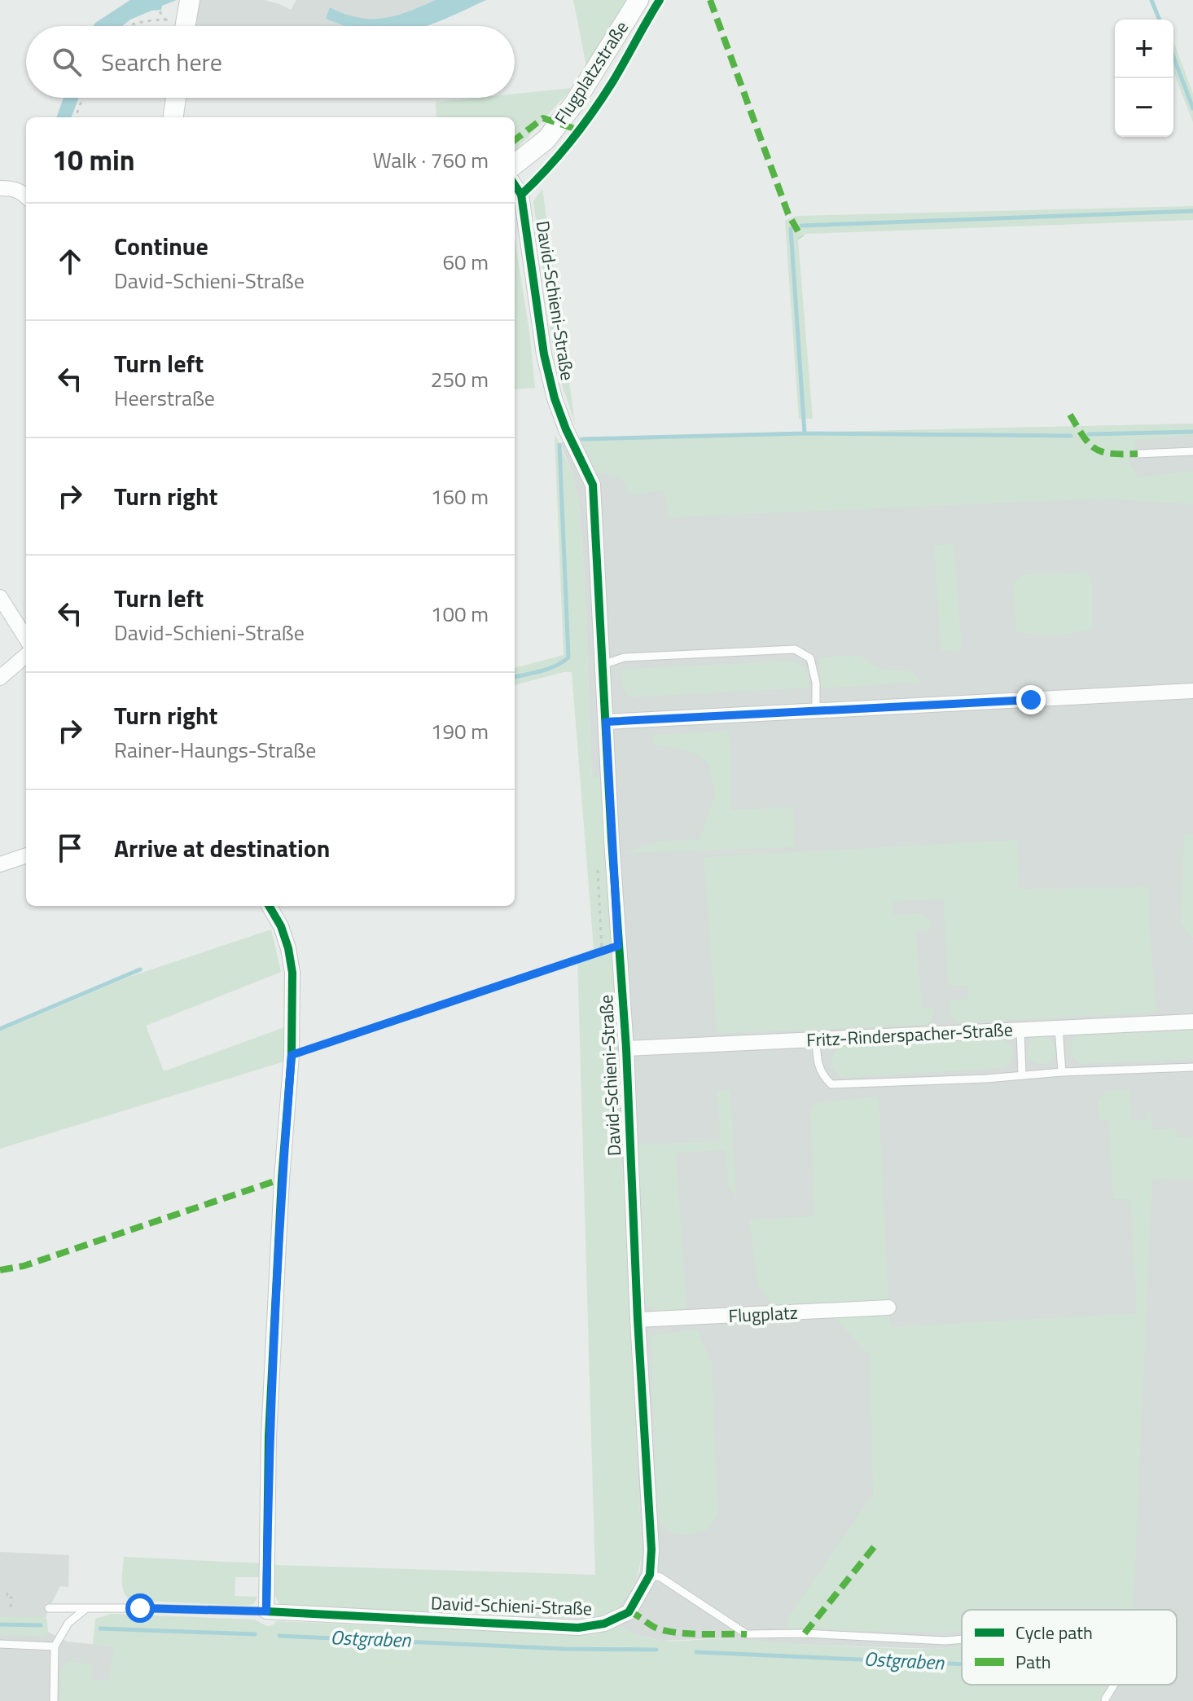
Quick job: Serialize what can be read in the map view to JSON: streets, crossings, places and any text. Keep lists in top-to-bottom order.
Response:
{
  "streets": {
    "street": [
      "Flugplatzstraße",
      "David-Schieni-Straße",
      "Fritz-Rinderspacher-Straße",
      "Flugplatz"
    ]
  },
  "crossings": [
    ["David-Schieni-Straße", "Fritz-Rinderspacher-Straße"],
    ["David-Schieni-Straße", "Flugplatz"]
  ],
  "water": ["Ostgraben"],
  "legend": ["Cycle path", "Path"],
  "page": {
    "map_buttons": ["+", "−"],
    "search": "Search here",
    "heading": ["10 min", "Walk · 760 m"],
    "list": [
      ["Continue", "David-Schieni-Straße", "60 m"],
      ["Turn left", "Heerstraße", "250 m"],
      ["Turn right", "160 m"],
      ["Turn left", "David-Schieni-Straße", "100 m"],
      ["Turn right", "Rainer-Haungs-Straße", "190 m"],
      "Arrive at destination"
    ]
  }
}
